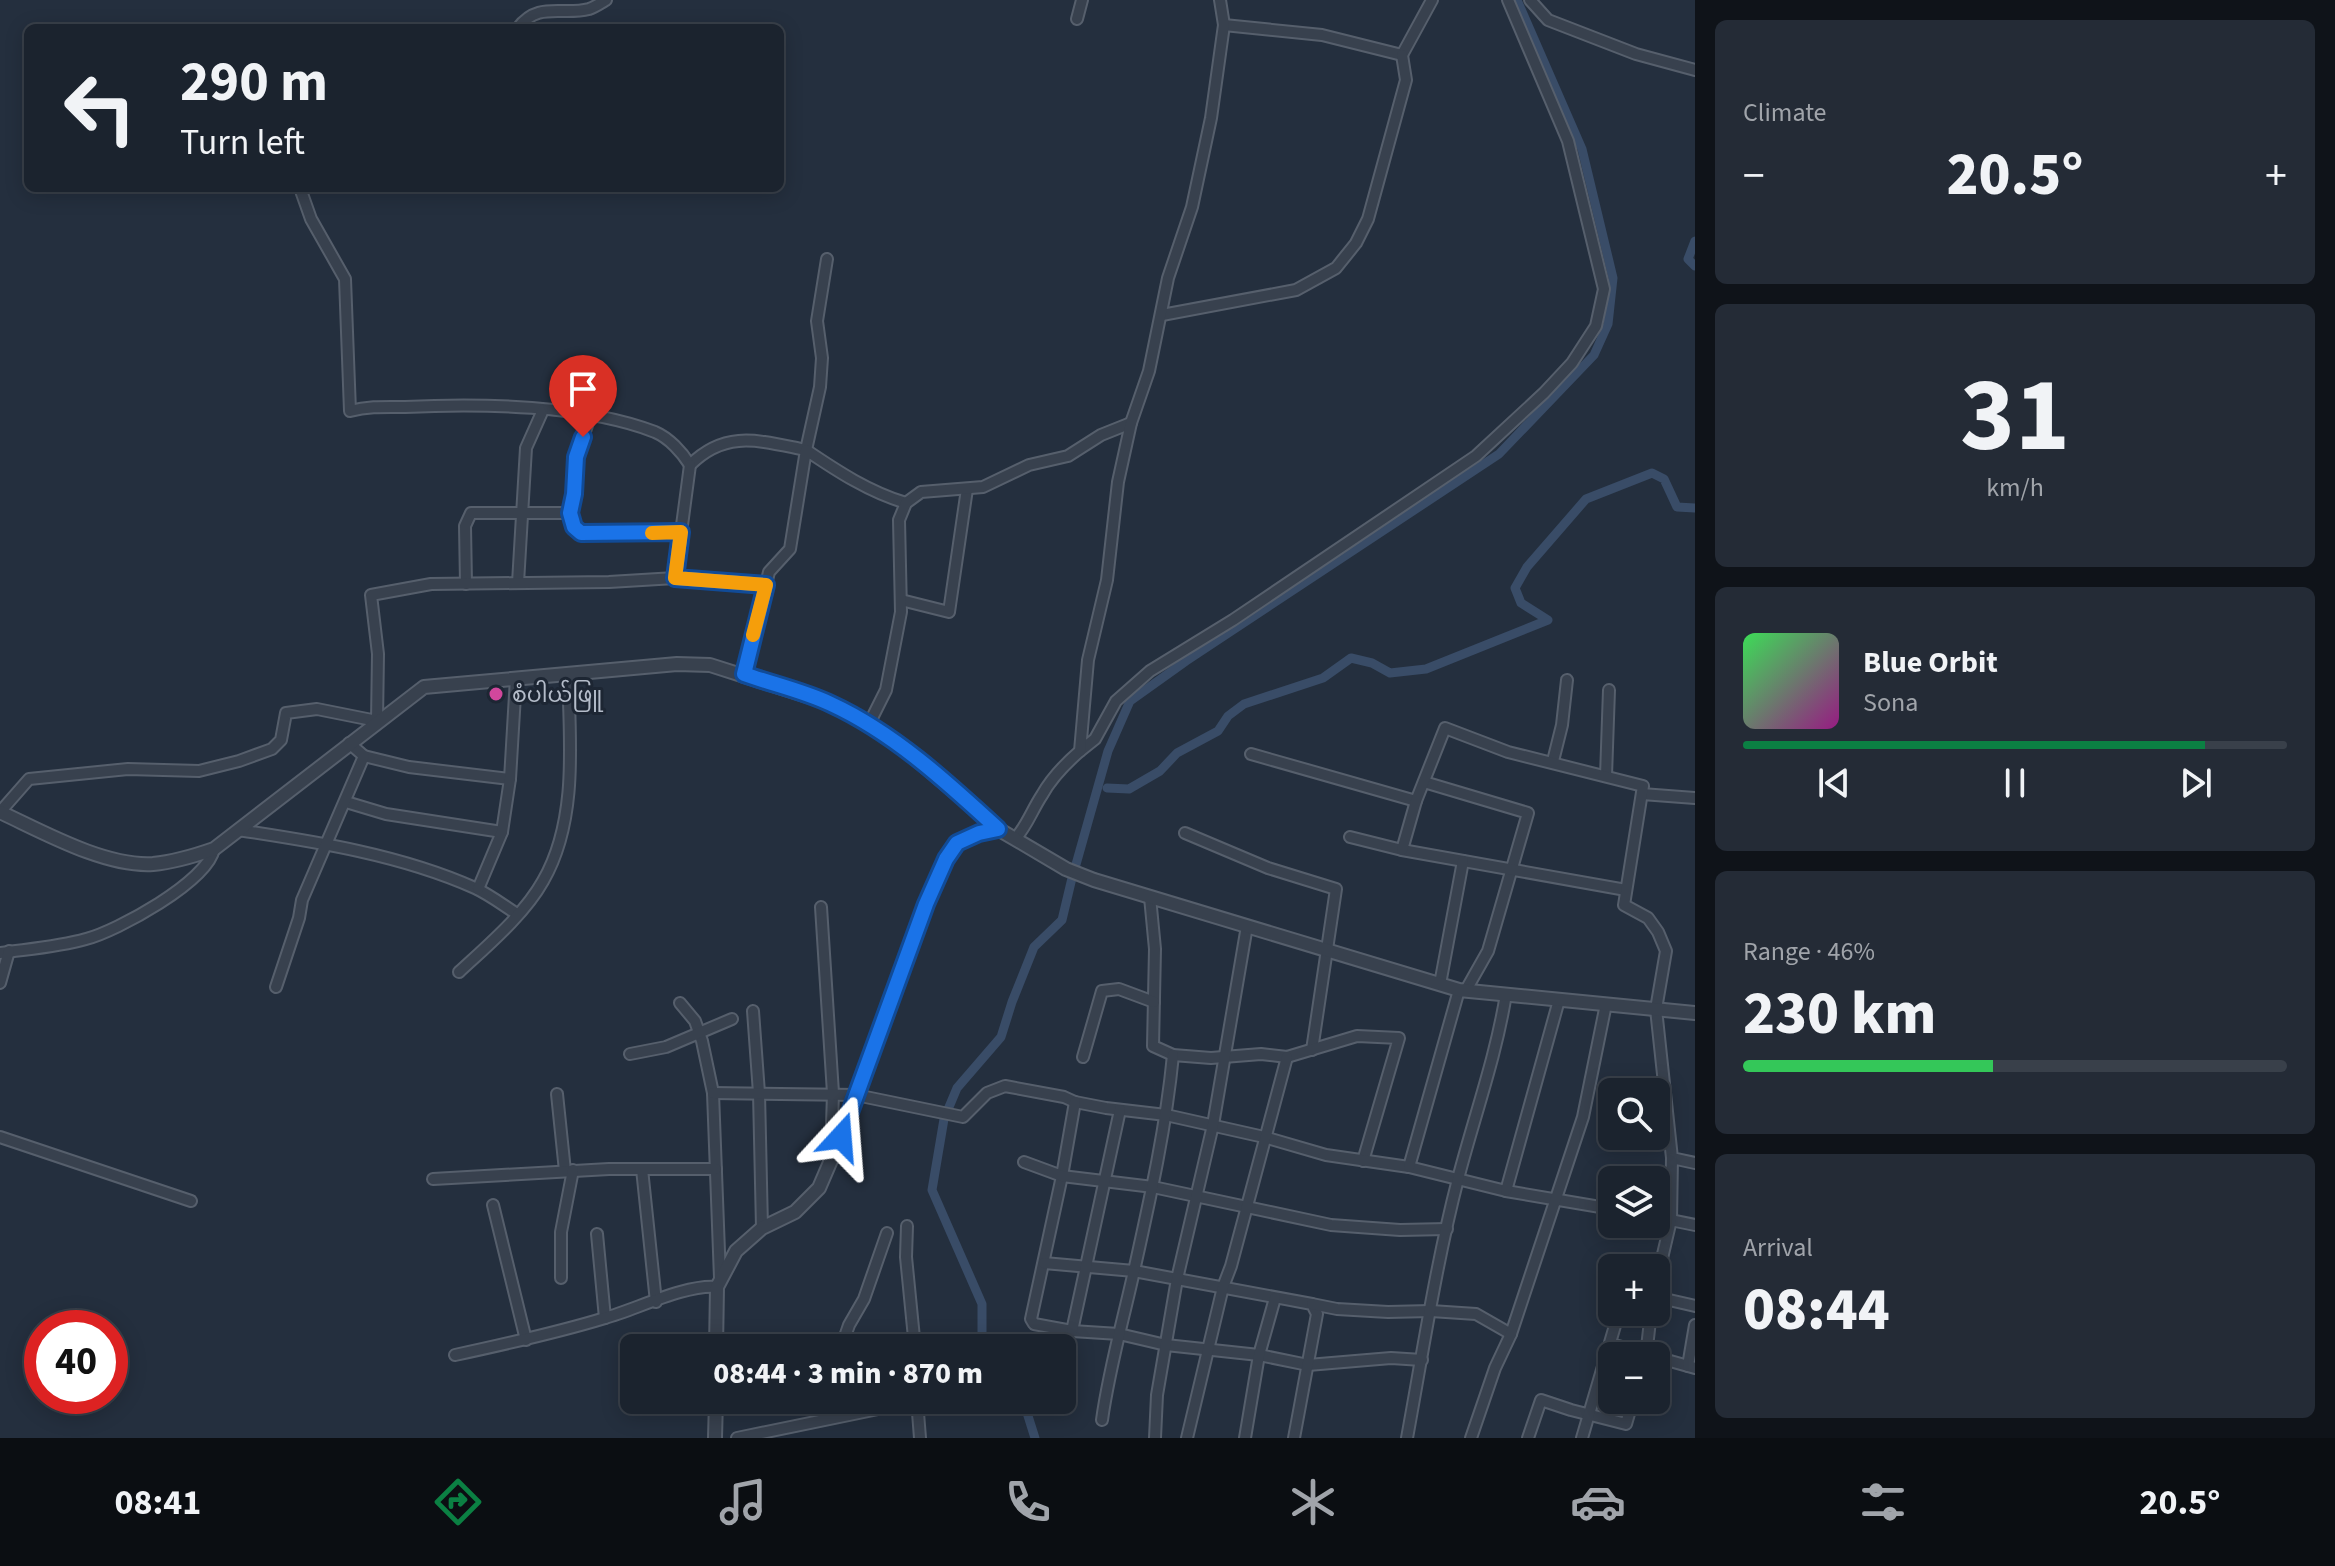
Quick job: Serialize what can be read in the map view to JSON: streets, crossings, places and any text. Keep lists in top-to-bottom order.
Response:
{
  "places": ["စံပါယ်ဖြူ"],
  "page": {
    "tile": [
      "Climate",
      ["31", "km/h"],
      ["Range · 46%", "230 km"],
      ["Arrival", "08:44"]
    ],
    "turn": ["290 m", "Turn left"],
    "heat": ["−", "20.5°", "+"],
    "song": ["Blue Orbit", "Sona"],
    "map_buttons": ["+", "−"],
    "limit": "40",
    "trip": "08:44 · 3 min · 870 m",
    "tabs": ["08:41", "20.5°"]
  }
}
